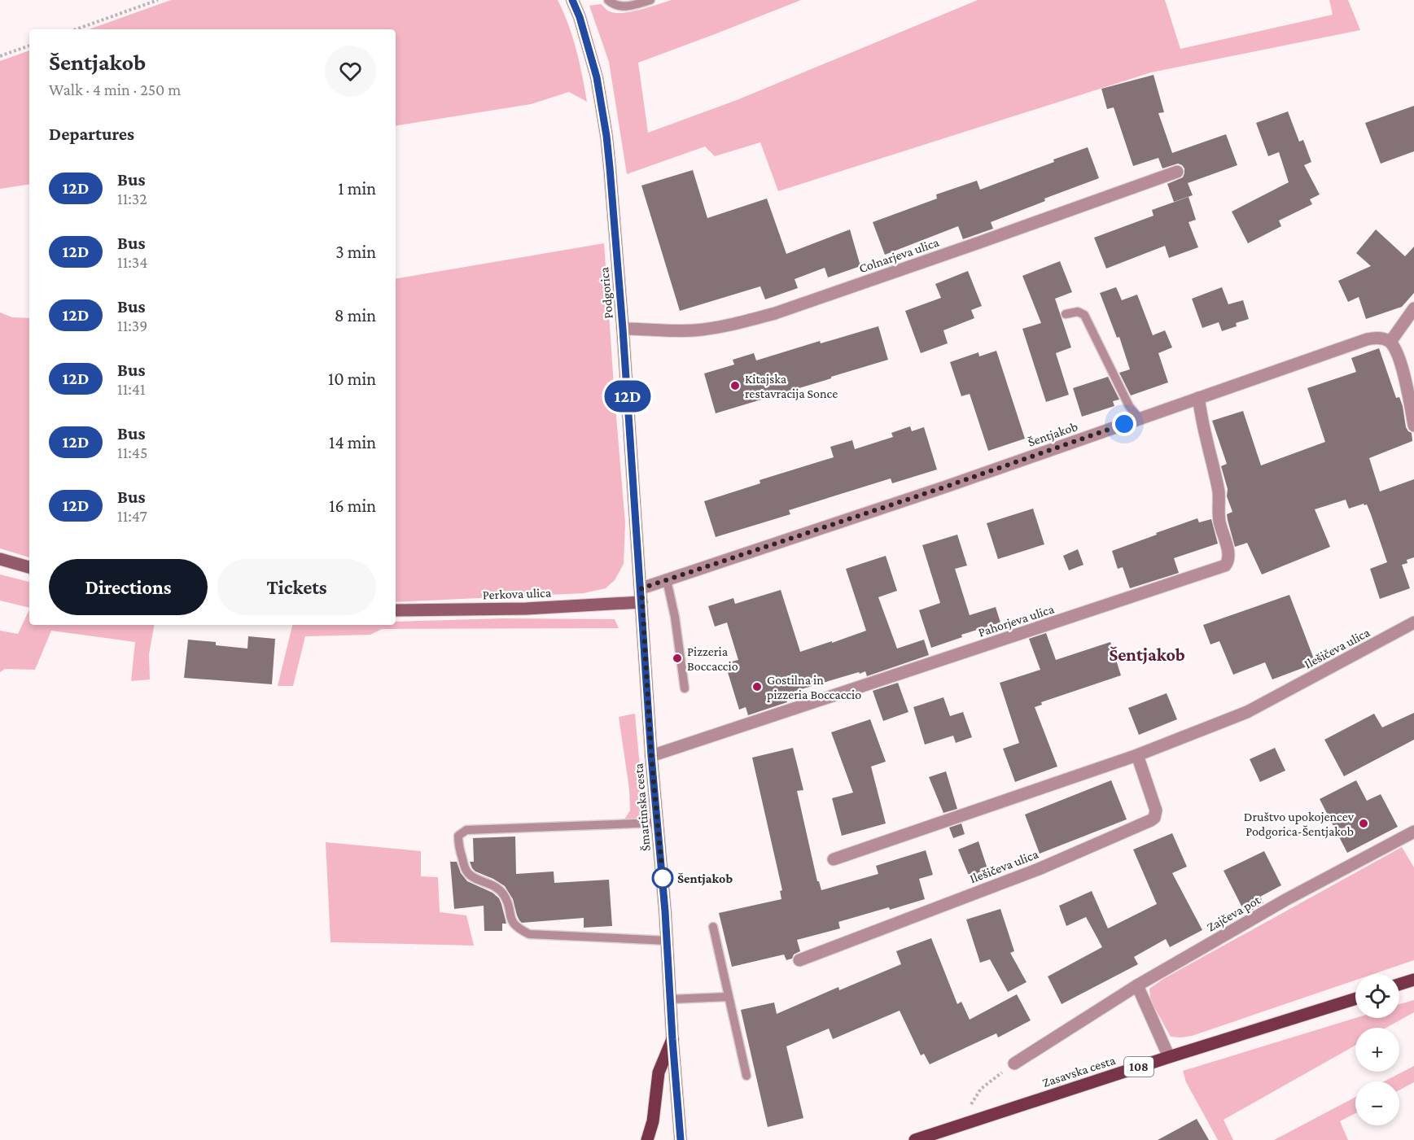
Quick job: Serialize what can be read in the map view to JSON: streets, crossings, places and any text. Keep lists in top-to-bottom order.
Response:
{
  "streets": {
    "main road": [
      "Podgorica",
      "Perkova ulica",
      "Šmartinska cesta",
      "108",
      "Zasavska cesta"
    ],
    "street": [
      "Colnarjeva ulica",
      "Šentjakob",
      "Pahorjeva ulica",
      "Ilešičeva ulica",
      "Zajčeva pot"
    ]
  },
  "crossings": [
    ["Colnarjeva ulica", "Podgorica"],
    ["Podgorica", "Šentjakob"],
    ["Podgorica", "Šmartinska cesta"],
    ["Šentjakob", "Pahorjeva ulica"],
    ["Šentjakob", "Šmartinska cesta"],
    ["Perkova ulica", "Šmartinska cesta"],
    ["Pahorjeva ulica", "Šmartinska cesta"]
  ],
  "districts": ["Šentjakob"],
  "places": [
    "Kitajska restavracija Sonce",
    "Pizzeria Boccaccio",
    "Gostilna in pizzeria Boccaccio",
    "Društvo upokojencev Podgorica-Šentjakob",
    "Šentjakob"
  ],
  "lines": ["bus line 12D"],
  "page": {
    "on_map": "12D",
    "heading": [
      ["Šentjakob", "Walk · 4 min · 250 m"],
      "Departures"
    ],
    "list": [
      {
        "mark": "12D",
        "name": "Bus",
        "note": "11:32",
        "value": "1 min"
      },
      {
        "mark": "12D",
        "name": "Bus",
        "note": "11:34",
        "value": "3 min"
      },
      {
        "mark": "12D",
        "name": "Bus",
        "note": "11:39",
        "value": "8 min"
      },
      {
        "mark": "12D",
        "name": "Bus",
        "note": "11:41",
        "value": "10 min"
      },
      {
        "mark": "12D",
        "name": "Bus",
        "note": "11:45",
        "value": "14 min"
      },
      {
        "mark": "12D",
        "name": "Bus",
        "note": "11:47",
        "value": "16 min"
      }
    ],
    "buttons": ["Directions", "Tickets"],
    "map_buttons": ["+", "−"]
  }
}
